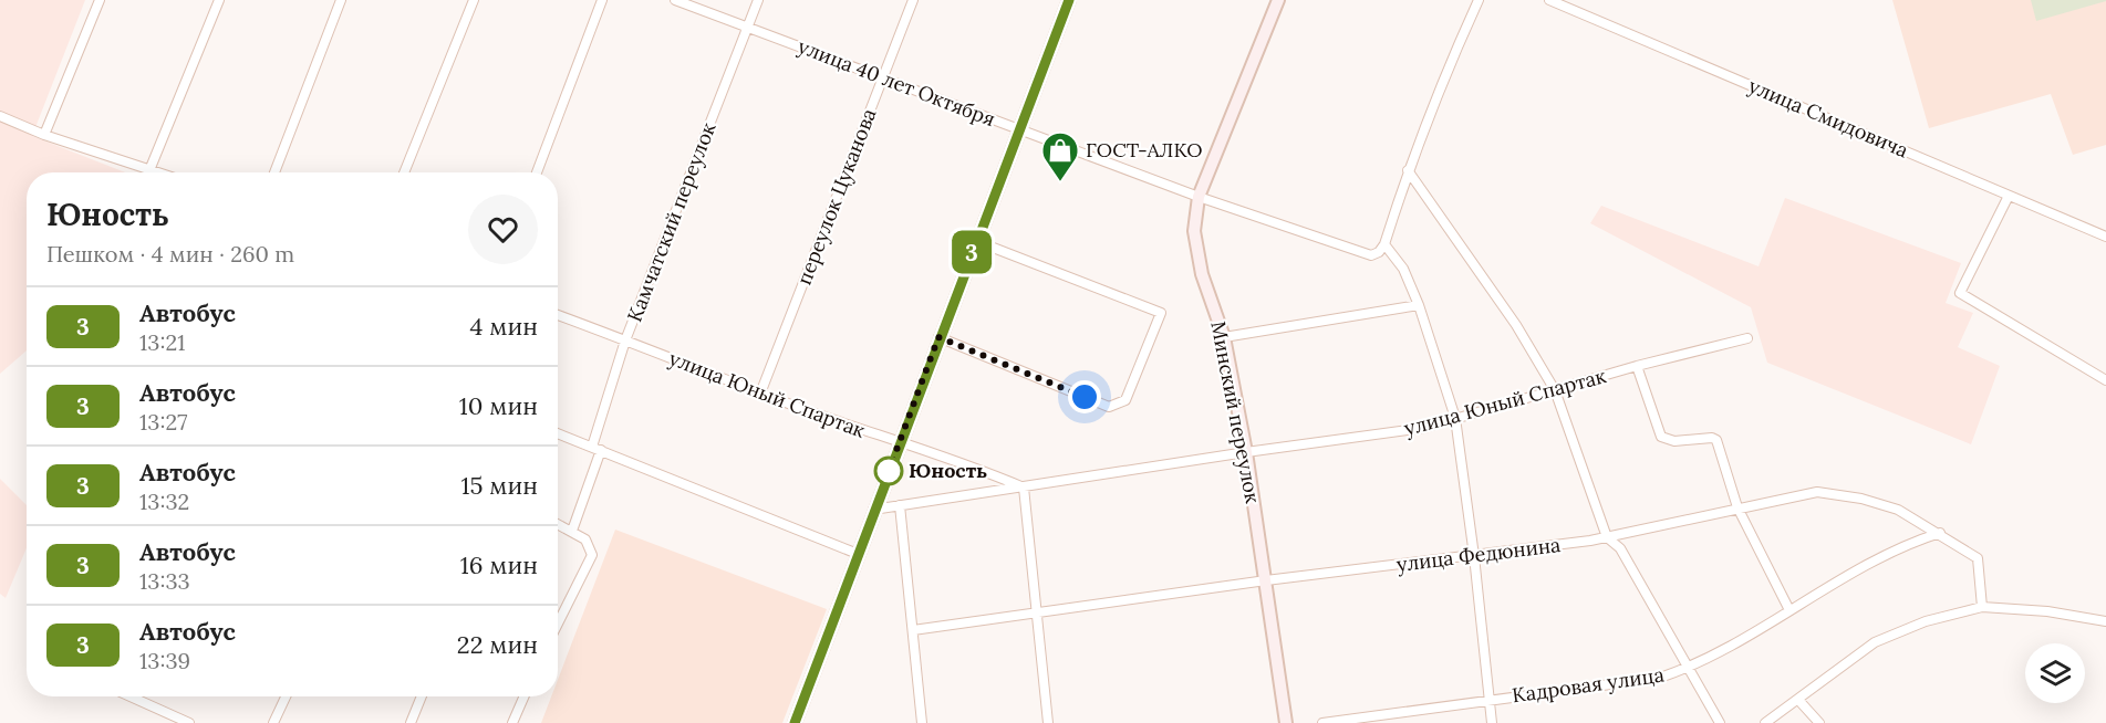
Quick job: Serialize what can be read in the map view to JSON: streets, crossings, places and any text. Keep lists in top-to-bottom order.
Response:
{
  "streets": {
    "main road": ["Минский переулок"],
    "street": [
      "улица 40 лет Октября",
      "улица Смидовича",
      "переулок Цуканова",
      "Камчатский переулок",
      "улица Юный Спартак",
      "улица Федюнина",
      "Кадровая улица"
    ]
  },
  "crossings": [
    ["улица 40 лет Октября", "переулок Цуканова"],
    ["улица 40 лет Октября", "Камчатский переулок"],
    ["улица 40 лет Октября", "Минский переулок"],
    ["переулок Цуканова", "улица Юный Спартак"],
    ["Камчатский переулок", "улица Юный Спартак"],
    ["улица Юный Спартак", "Минский переулок"],
    ["Минский переулок", "улица Федюнина"],
    ["улица Федюнина", "Кадровая улица"]
  ],
  "places": {
    "shop": ["ГОСТ-АЛКО"],
    "other": ["Юность"]
  },
  "lines": ["bus line 3"],
  "page": {
    "on_map": "3",
    "heading": ["Юность", "Пешком · 4 мин · 260 m"],
    "list": [
      {
        "mark": "3",
        "name": "Автобус",
        "note": "13:21",
        "value": "4 мин"
      },
      {
        "mark": "3",
        "name": "Автобус",
        "note": "13:27",
        "value": "10 мин"
      },
      {
        "mark": "3",
        "name": "Автобус",
        "note": "13:32",
        "value": "15 мин"
      },
      {
        "mark": "3",
        "name": "Автобус",
        "note": "13:33",
        "value": "16 мин"
      },
      {
        "mark": "3",
        "name": "Автобус",
        "note": "13:39",
        "value": "22 мин"
      }
    ]
  }
}
